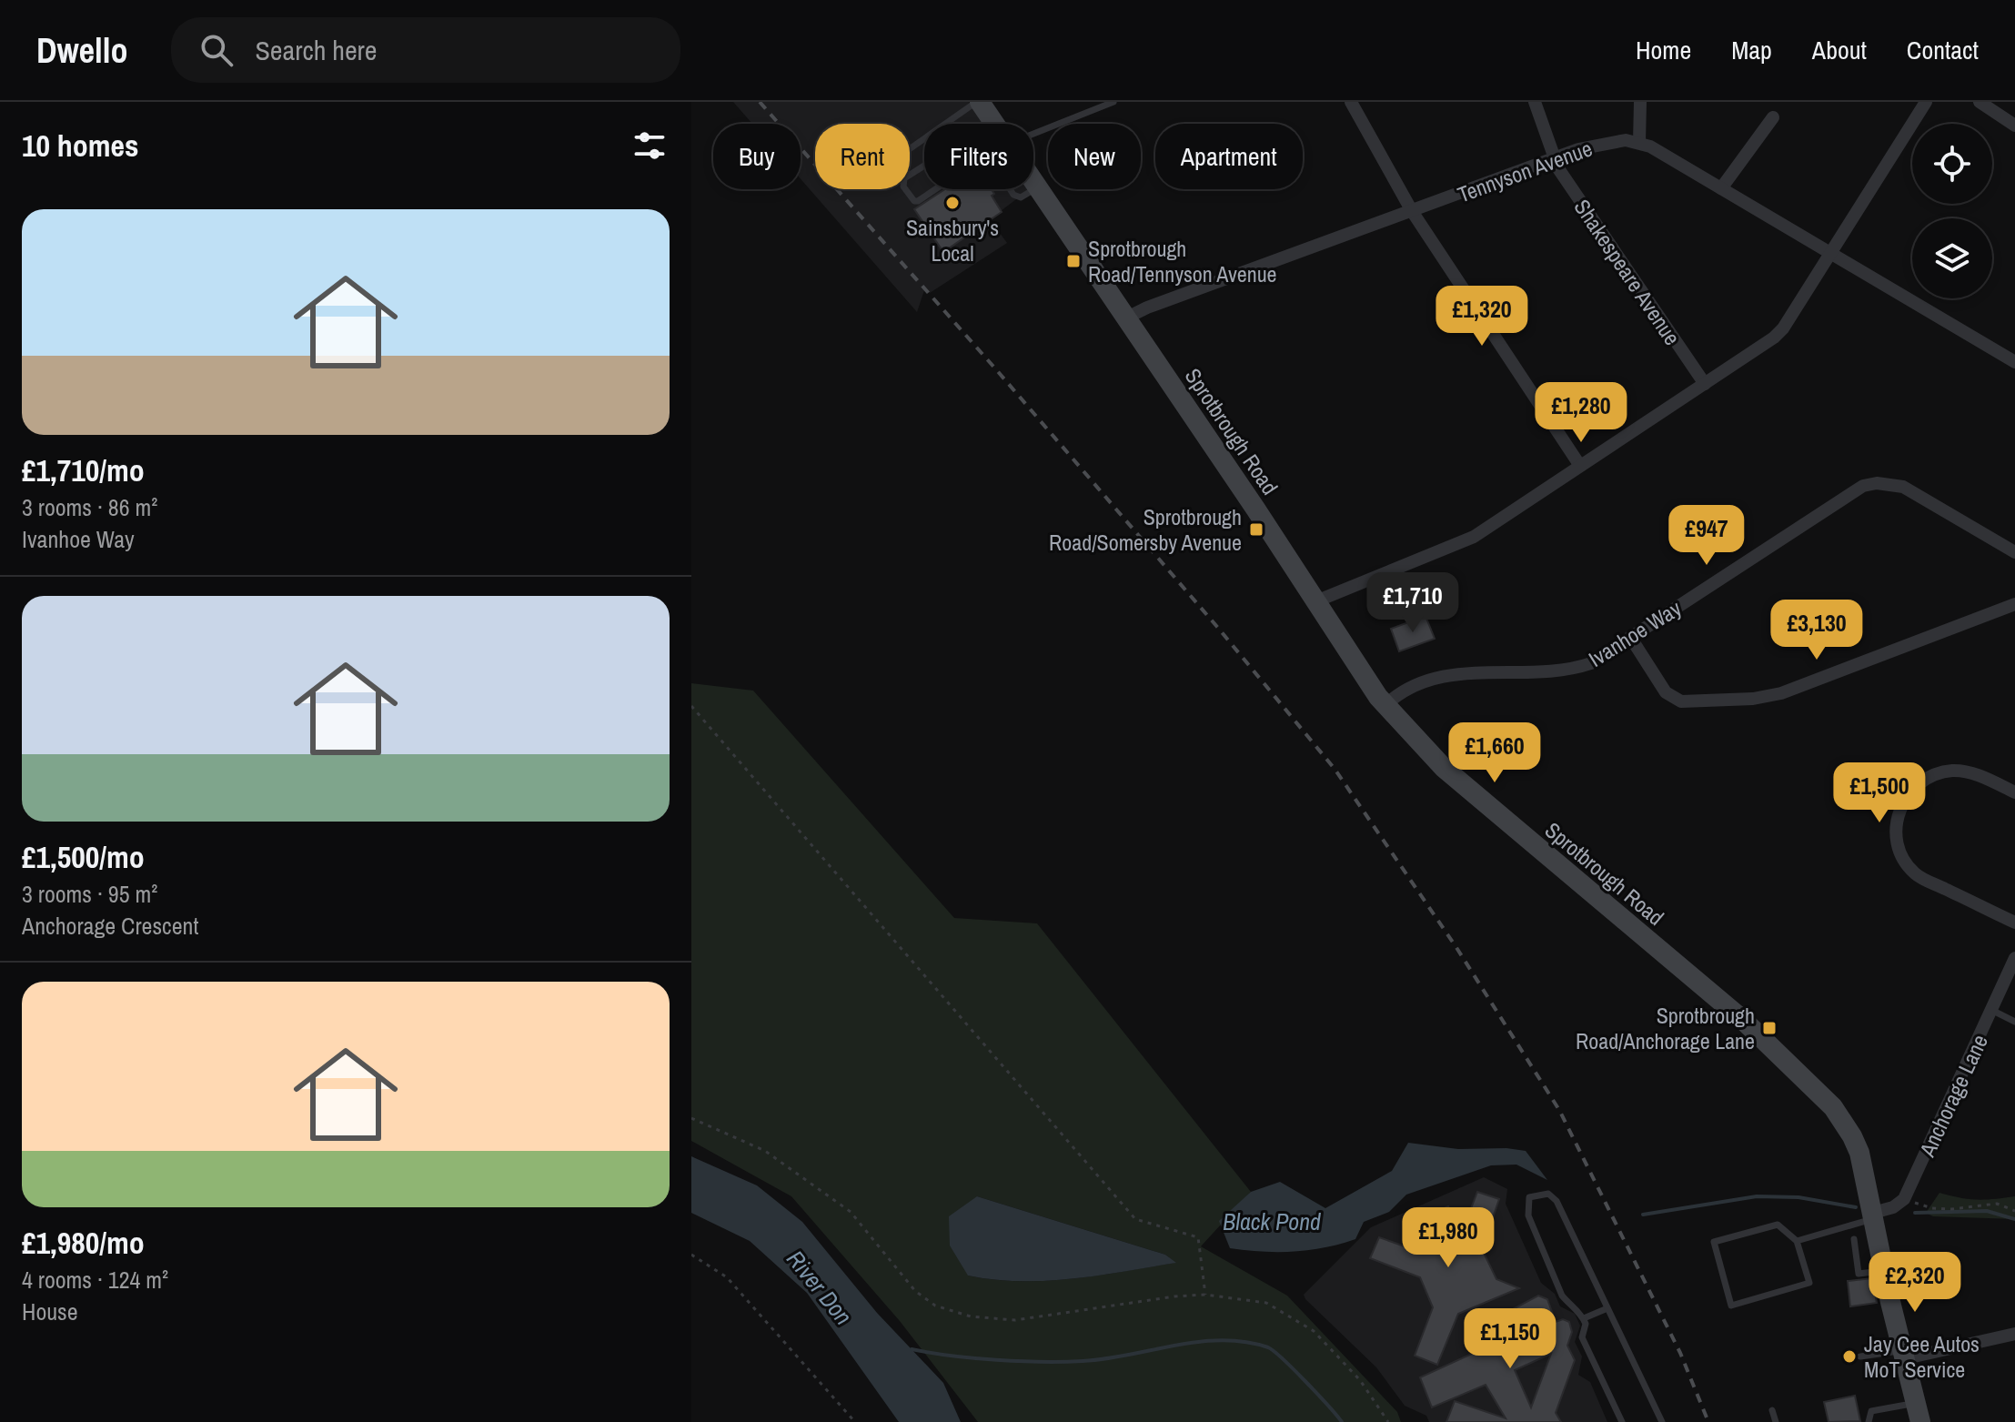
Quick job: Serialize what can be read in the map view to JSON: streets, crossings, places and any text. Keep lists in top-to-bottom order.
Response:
{
  "streets": {
    "street": [
      "Tennyson Avenue",
      "Shakespeare Avenue",
      "Sprotbrough Road",
      "Ivanhoe Way",
      "Anchorage Lane"
    ]
  },
  "crossings": [
    ["Tennyson Avenue", "Shakespeare Avenue"],
    ["Tennyson Avenue", "Sprotbrough Road"],
    ["Sprotbrough Road", "Ivanhoe Way"]
  ],
  "water": ["Black Pond", "River Don"],
  "places": {
    "other": ["Sainsbury's Local", "Jay Cee Autos MoT Service"],
    "transit": ["Sprotbrough Road/Tennyson Avenue", "Sprotbrough Road/Somersby Avenue", "Sprotbrough Road/Anchorage Lane"]
  },
  "page": {
    "header": "Dwello",
    "search": "Search here",
    "nav": [
      "Home",
      "Map",
      "About",
      "Contact"
    ],
    "heading": "10 homes",
    "chip": [
      "Buy",
      "Rent",
      "Filters",
      "New",
      "Apartment"
    ],
    "list": [
      {
        "name": "£1,710/mo",
        "note": "3 rooms · 86 m² · Ivanhoe Way"
      },
      {
        "name": "£1,500/mo",
        "note": "3 rooms · 95 m² · Anchorage Crescent"
      },
      {
        "name": "£1,980/mo",
        "note": "4 rooms · 124 m² · House"
      }
    ],
    "price": [
      "£1,320",
      "£1,280",
      "£947",
      "£1,710",
      "£3,130",
      "£1,660",
      "£1,500",
      "£1,980",
      "£2,320",
      "£1,150"
    ]
  }
}
